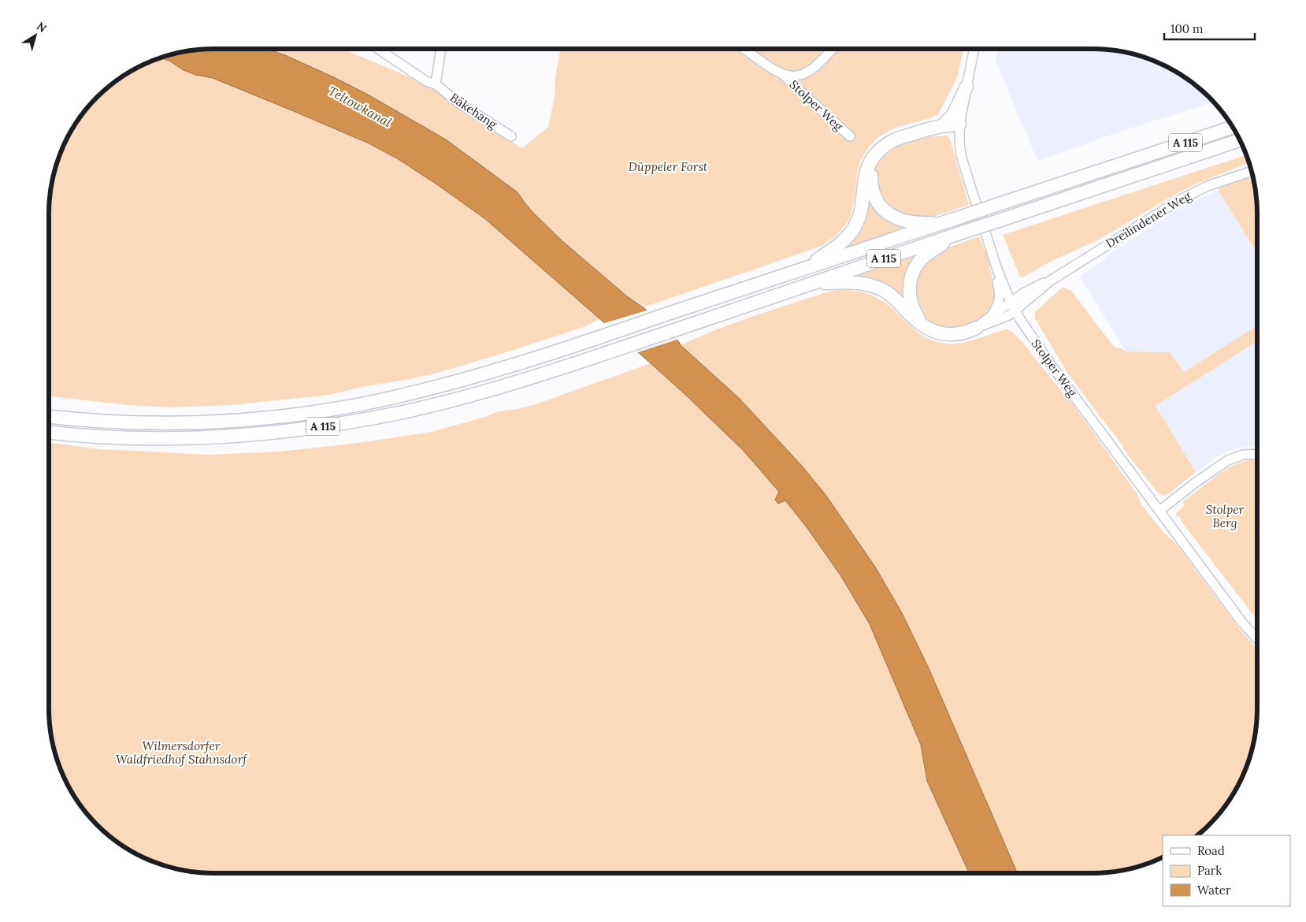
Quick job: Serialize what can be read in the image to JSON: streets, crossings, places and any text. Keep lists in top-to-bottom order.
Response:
{
  "streets": {
    "highway": ["A 115"],
    "street": ["Stolper Weg", "Bäkehang", "Dreilindener Weg"]
  },
  "crossings": [
    ["Stolper Weg", "Dreilindener Weg"]
  ],
  "water": ["Teltowkanal"],
  "parks": ["Düppeler Forst", "Stolper Berg", "Wilmersdorfer Waldfriedhof Stahnsdorf"],
  "legend": ["Road", "Park", "Water"],
  "scale_bar": "100 m",
  "north": "top right"
}
